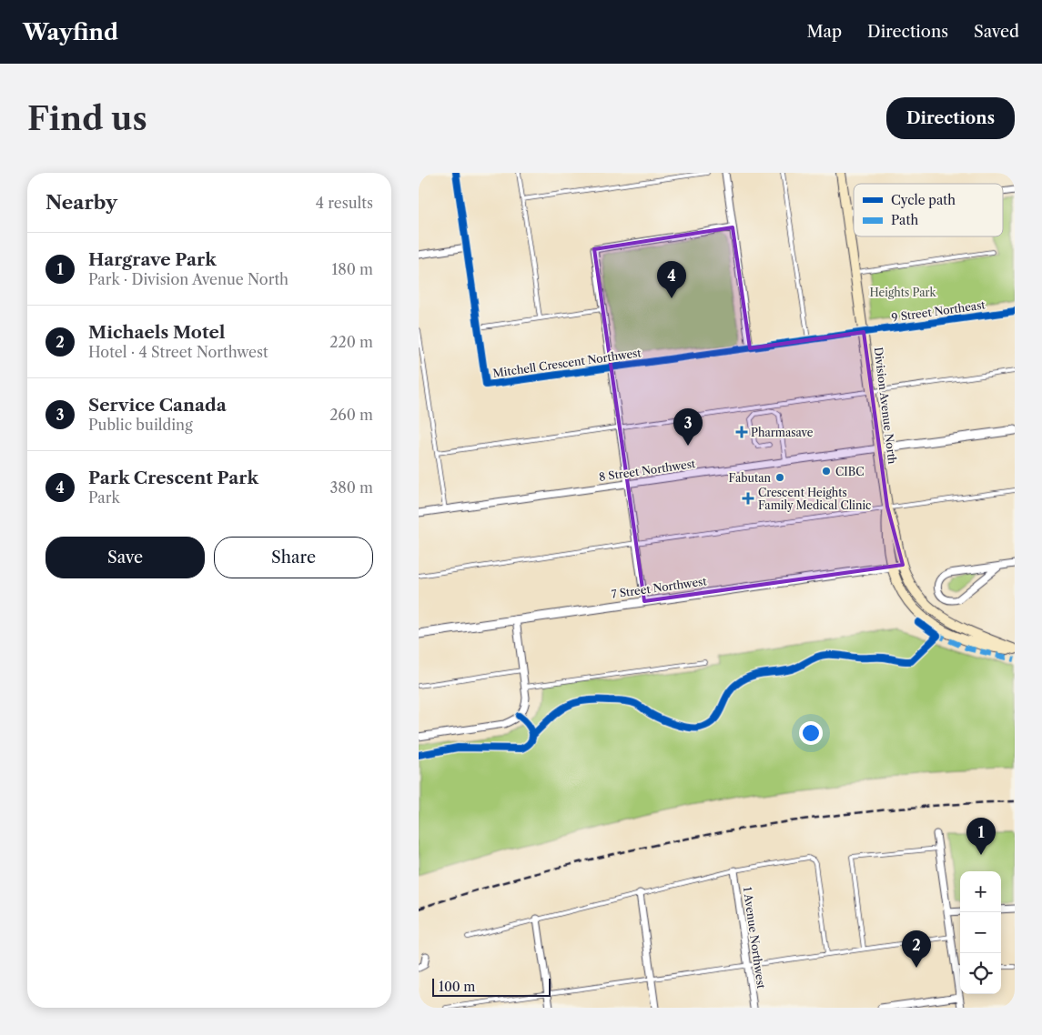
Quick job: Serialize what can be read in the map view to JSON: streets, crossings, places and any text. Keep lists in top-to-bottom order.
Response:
{
  "streets": {
    "main road": ["Division Avenue North"],
    "street": [
      "9 Street Northeast",
      "Mitchell Crescent Northwest",
      "8 Street Northwest",
      "7 Street Northwest",
      "1 Avenue Northwest"
    ]
  },
  "crossings": [
    ["9 Street Northeast", "Mitchell Crescent Northwest"],
    ["9 Street Northeast", "Division Avenue North"],
    ["Mitchell Crescent Northwest", "Division Avenue North"],
    ["Division Avenue North", "8 Street Northwest"],
    ["Division Avenue North", "7 Street Northwest"]
  ],
  "parks": ["Heights Park"],
  "places": {
    "health": ["Pharmasave", "Crescent Heights Family Medical Clinic"],
    "other": ["CIBC", "Fabutan"]
  },
  "legend": ["Cycle path", "Path"],
  "scale_bar": "100 m",
  "page": {
    "header": "Wayfind",
    "nav": ["Map", "Directions", "Saved"],
    "buttons": [
      "Directions",
      ["Save", "Share"]
    ],
    "title": "Find us",
    "heading": ["Nearby", "4 results"],
    "list": [
      {
        "mark": "1",
        "name": "Hargrave Park",
        "note": "Park · Division Avenue North",
        "value": "180 m"
      },
      {
        "mark": "2",
        "name": "Michaels Motel",
        "note": "Hotel · 4 Street Northwest",
        "value": "220 m"
      },
      {
        "mark": "3",
        "name": "Service Canada",
        "note": "Public building",
        "value": "260 m"
      },
      {
        "mark": "4",
        "name": "Park Crescent Park",
        "note": "Park",
        "value": "380 m"
      }
    ],
    "pins": [
      "4",
      "3",
      "1",
      "2"
    ],
    "map_buttons": ["+", "−"],
    "scale": "100 m"
  }
}
